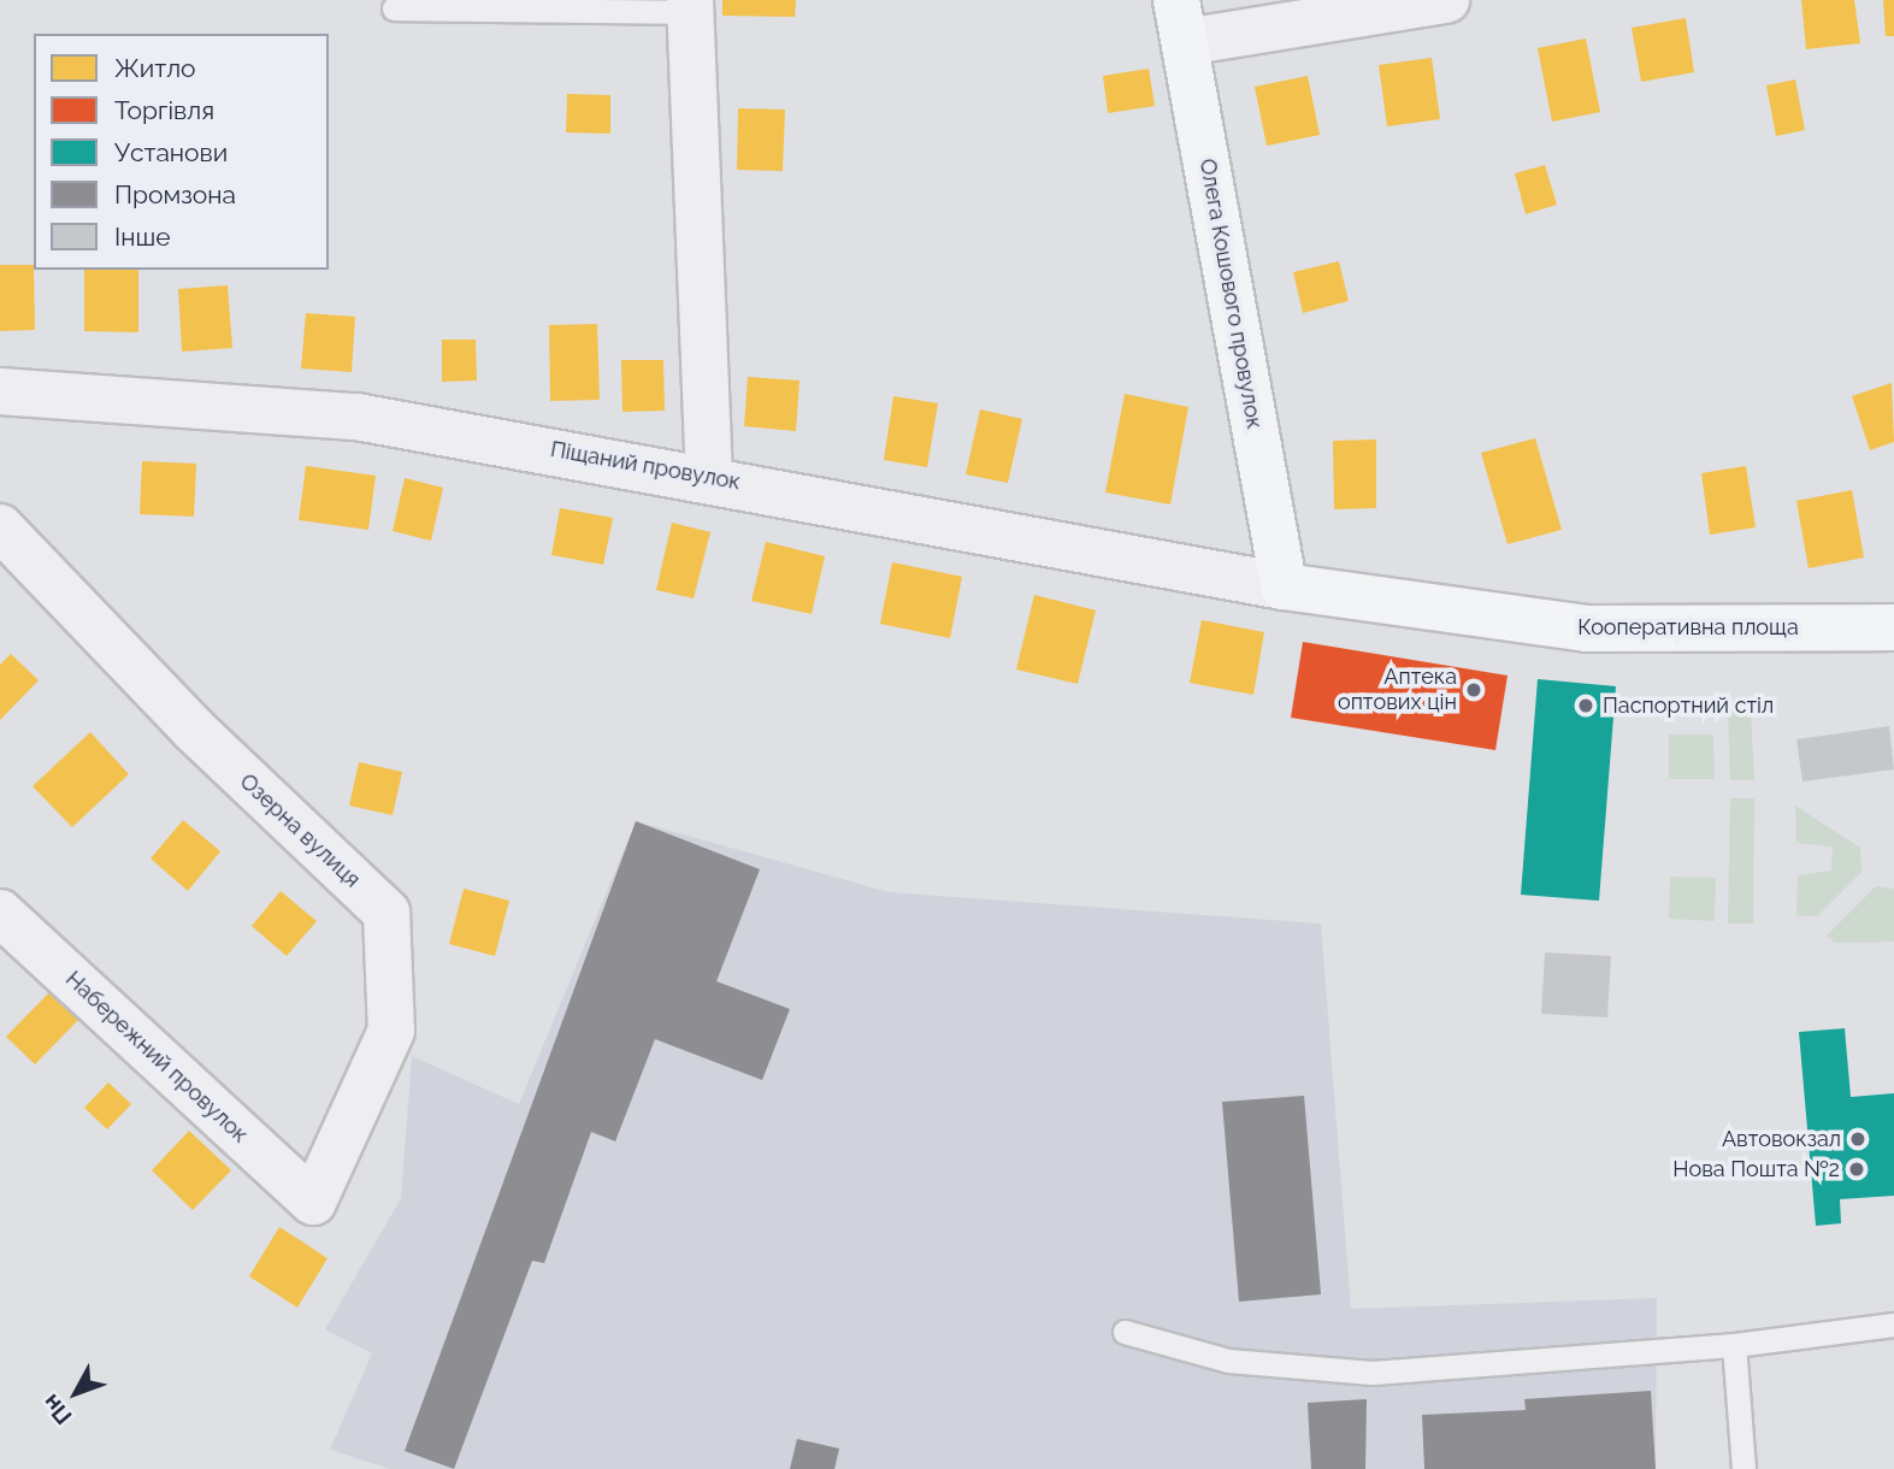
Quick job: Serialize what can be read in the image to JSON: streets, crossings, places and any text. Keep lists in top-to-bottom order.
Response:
{
  "streets": {
    "street": [
      "Олега Кошового провулок",
      "Піщаний провулок",
      "Кооперативна площа",
      "Озерна вулиця",
      "Набережний провулок"
    ]
  },
  "crossings": [
    ["Олега Кошового провулок", "Піщаний провулок"],
    ["Олега Кошового провулок", "Кооперативна площа"],
    ["Піщаний провулок", "Кооперативна площа"],
    ["Озерна вулиця", "Набережний провулок"]
  ],
  "places": [
    "Аптека оптових цін",
    "Паспортний стіл",
    "Автовокзал",
    "Нова Пошта №2"
  ],
  "legend": [
    "Житло",
    "Торгівля",
    "Установи",
    "Промзона",
    "Інше"
  ],
  "north": "bottom left"
}
